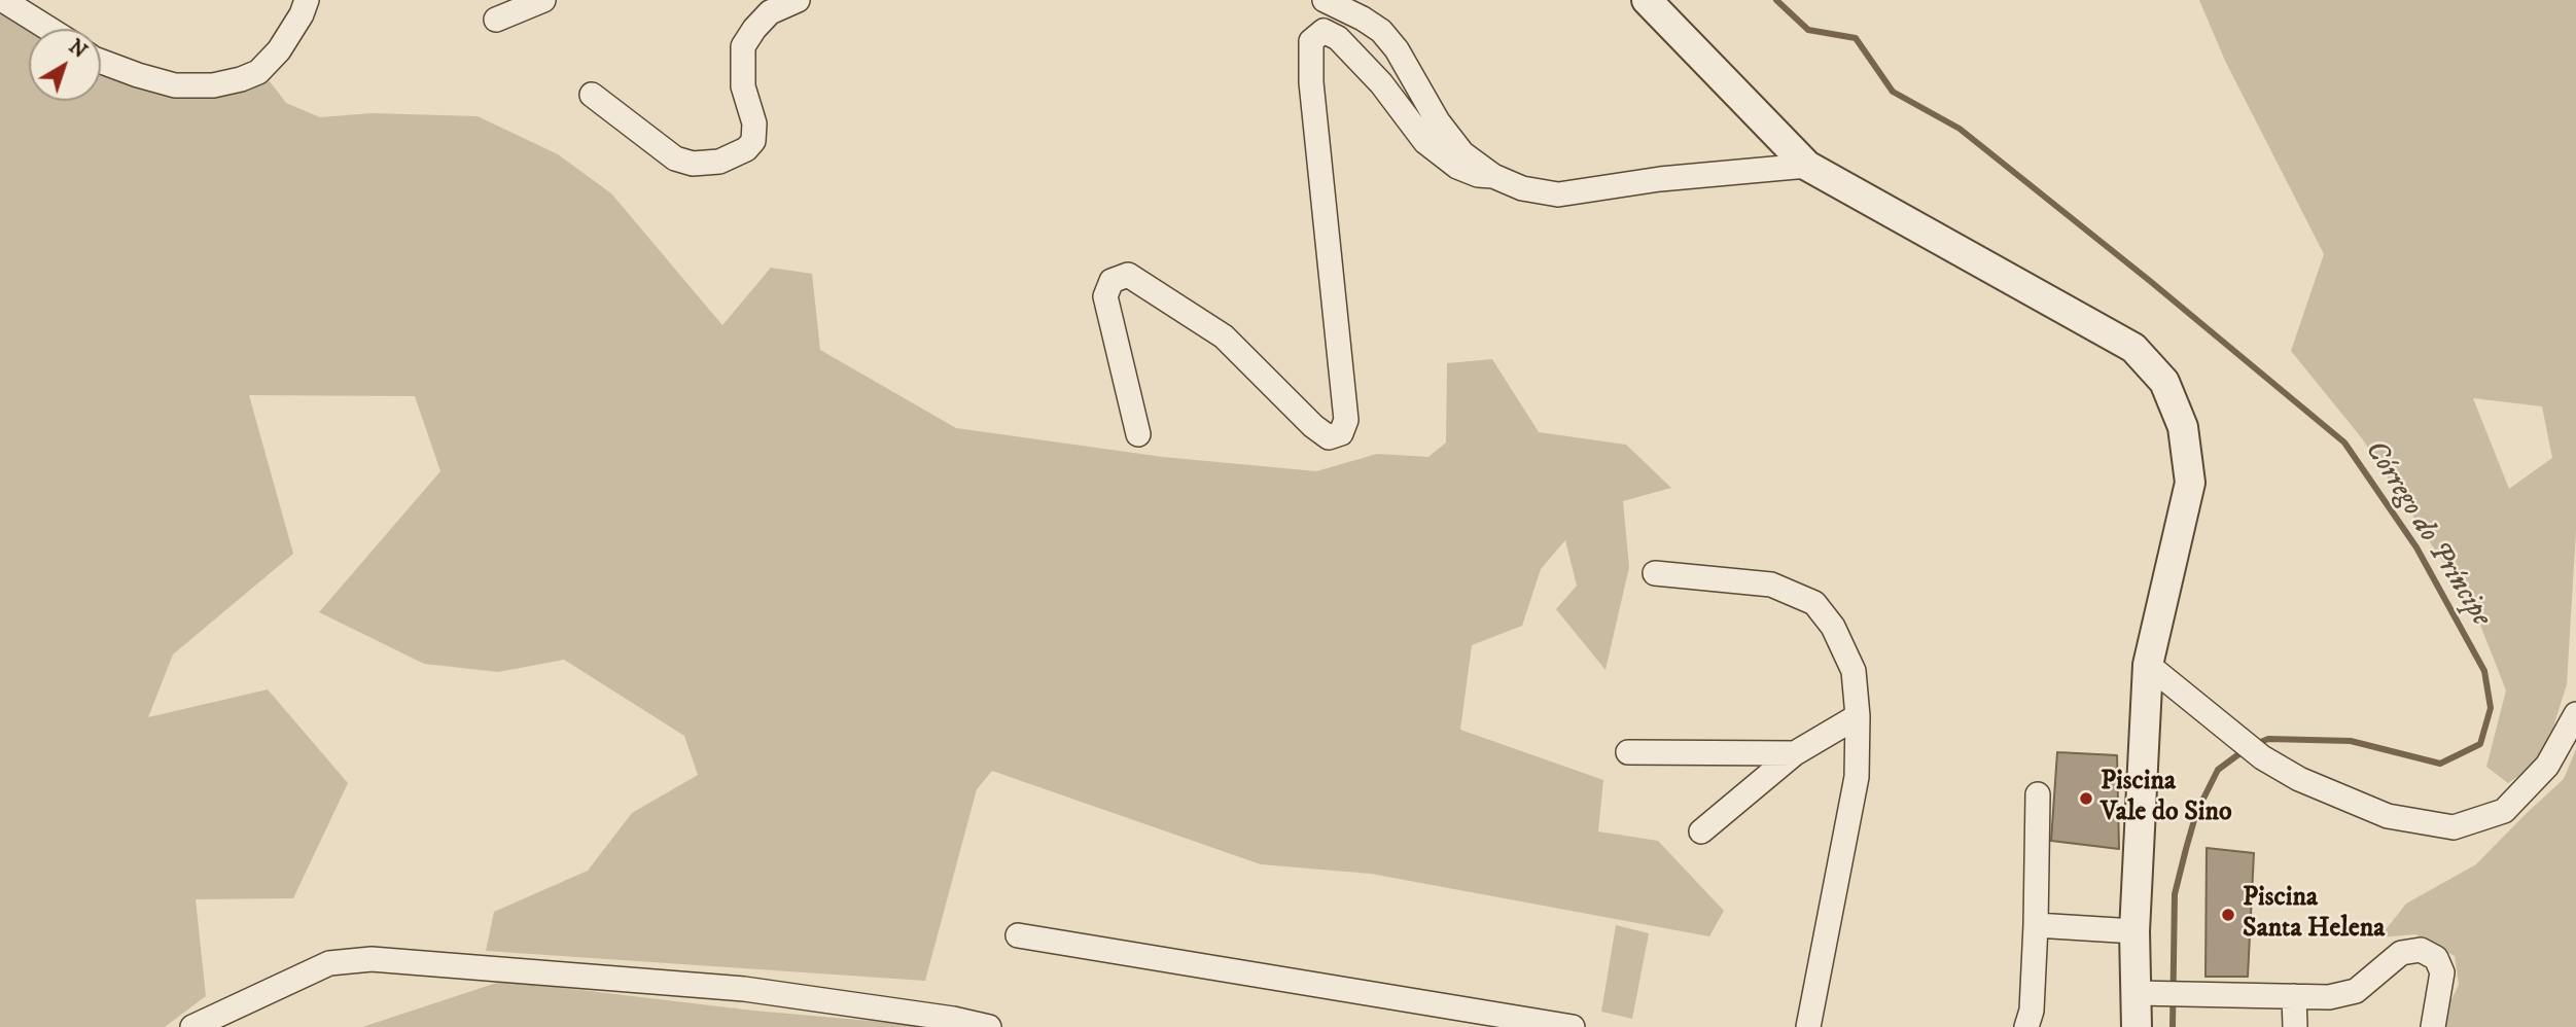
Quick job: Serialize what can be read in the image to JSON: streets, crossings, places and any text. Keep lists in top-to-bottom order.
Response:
{
  "water": ["Córrego do Príncipe"],
  "places": ["Piscina Vale do Sino", "Piscina Santa Helena"],
  "north": "top right"
}
